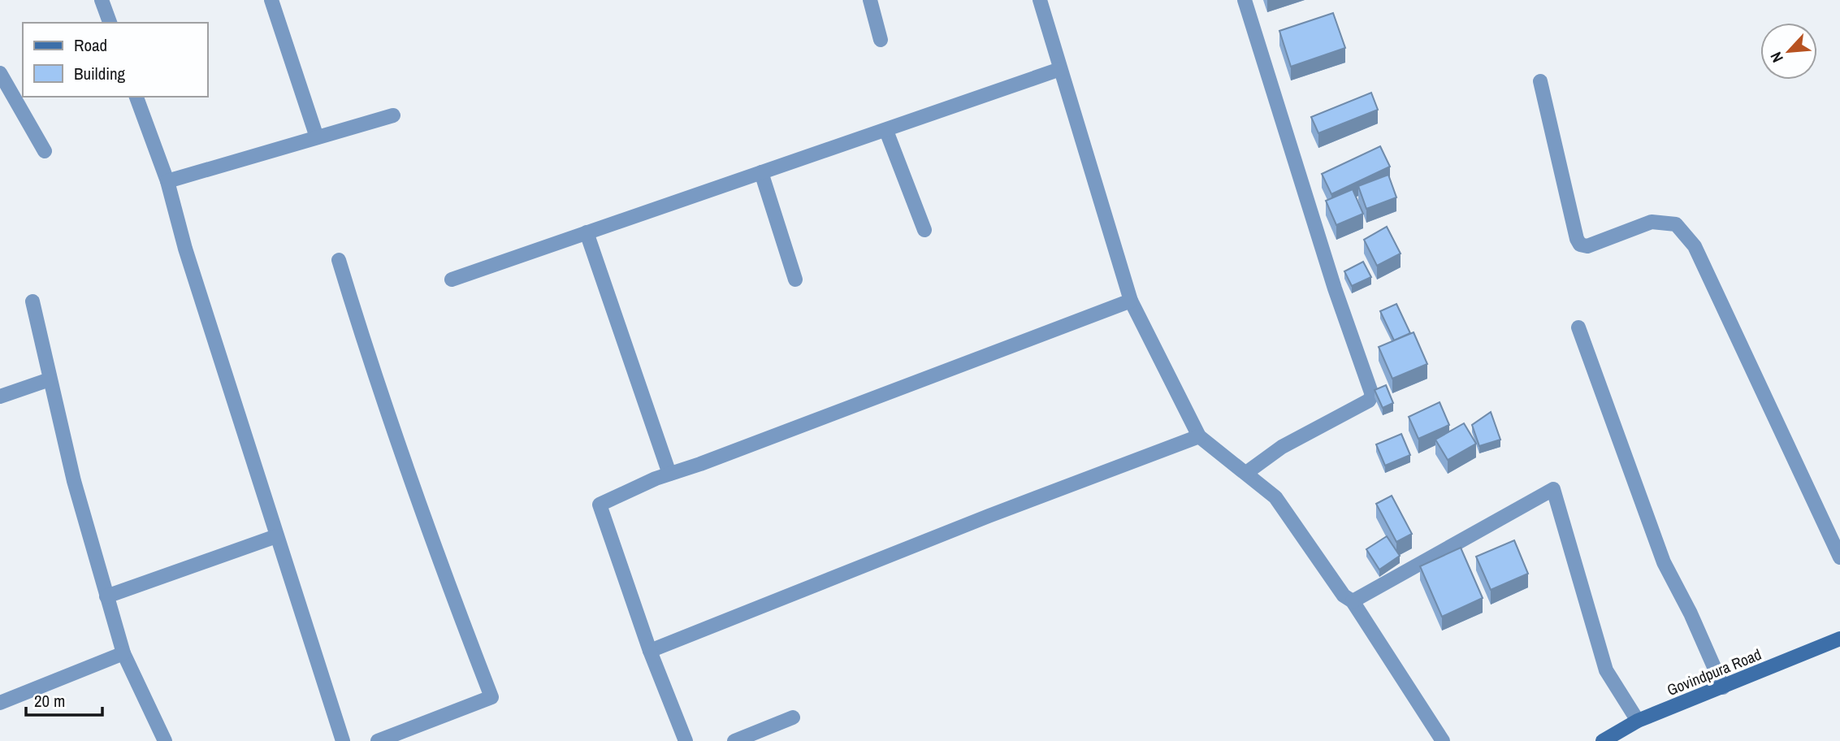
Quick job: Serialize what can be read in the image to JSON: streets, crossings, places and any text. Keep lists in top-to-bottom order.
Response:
{
  "streets": {
    "street": ["Govindpura Road"]
  },
  "legend": ["Road", "Building"],
  "scale_bar": "20 m",
  "north": "bottom left"
}
